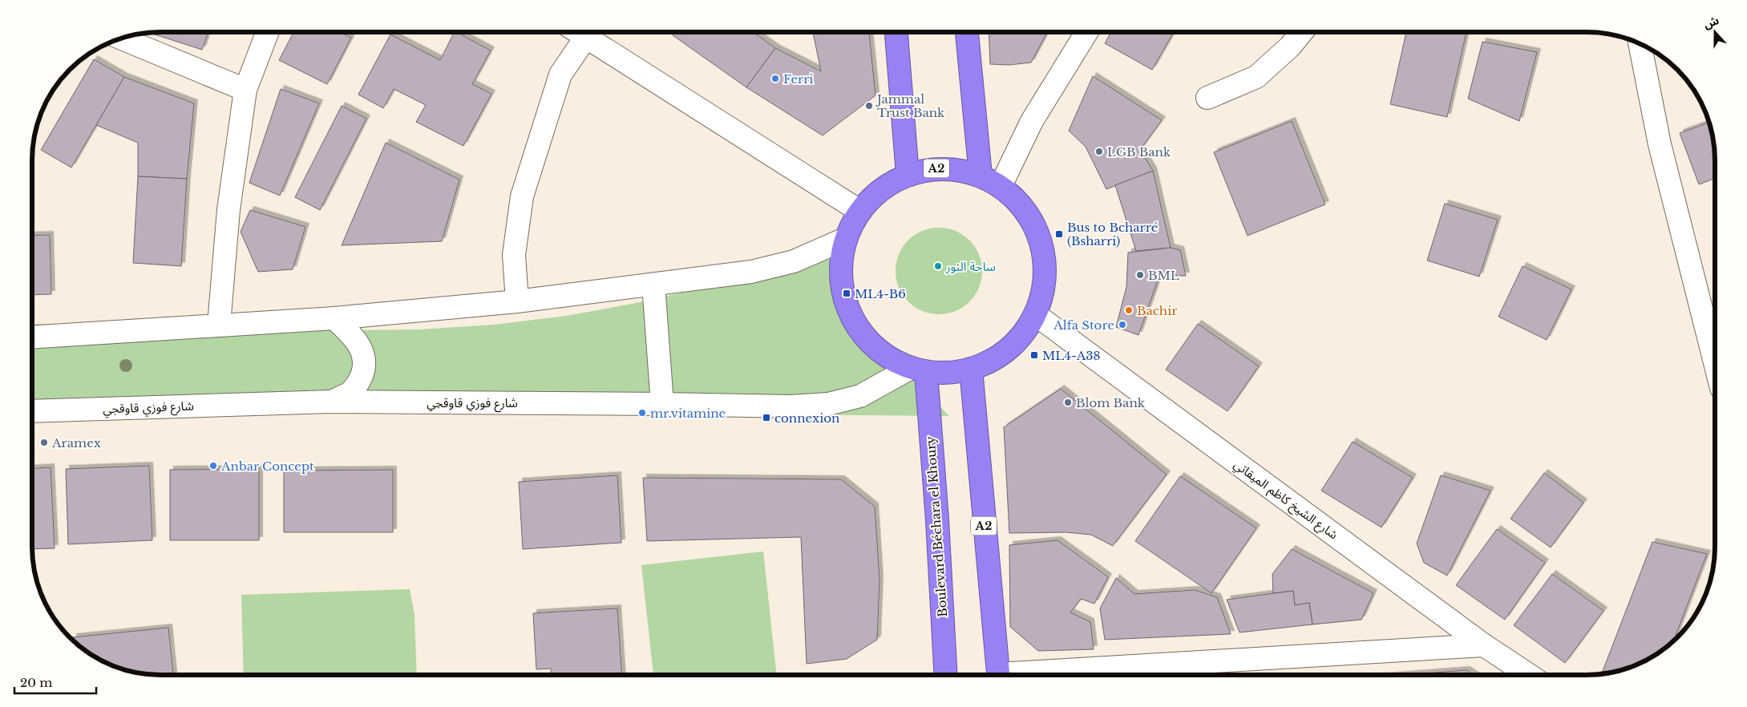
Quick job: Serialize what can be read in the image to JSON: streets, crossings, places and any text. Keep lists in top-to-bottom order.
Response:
{
  "streets": {
    "highway": ["A2", "Boulevard Béchara el Khoury"],
    "street": ["شارع فوزي قاوقجي", "شارع الشيخ كاظم الميقاتي"]
  },
  "crossings": [
    ["A2", "شارع فوزي قاوقجي"],
    ["A2", "شارع الشيخ كاظم الميقاتي"],
    ["A2", "Boulevard Béchara el Khoury"],
    ["شارع فوزي قاوقجي", "Boulevard Béchara el Khoury"]
  ],
  "places": {
    "other": [
      "Ferri",
      "Jammal Trust Bank",
      "LGB Bank",
      "ساحة النور",
      "BML",
      "Bachir",
      "Alfa Store",
      "Blom Bank",
      "mr.vitamine",
      "Aramex",
      "Anbar Concept"
    ],
    "transit": [
      "Bus to Bcharré (Bsharri)",
      "ML4-B6",
      "ML4-A38",
      "connexion"
    ]
  },
  "scale_bar": "20 m",
  "north": "top"
}
